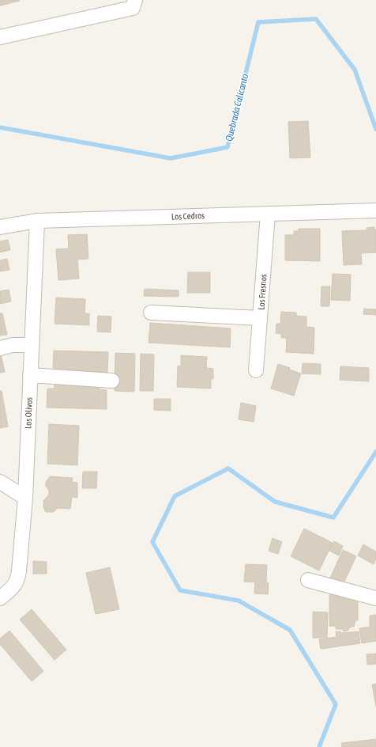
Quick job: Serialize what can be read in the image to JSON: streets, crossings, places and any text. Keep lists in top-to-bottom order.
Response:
{
  "streets": {
    "street": ["Los Cedros", "Los Fresnos", "Los Olivos"]
  },
  "crossings": [
    ["Los Cedros", "Los Fresnos"],
    ["Los Cedros", "Los Olivos"]
  ],
  "water": ["Quebrada Calicanto"]
}
